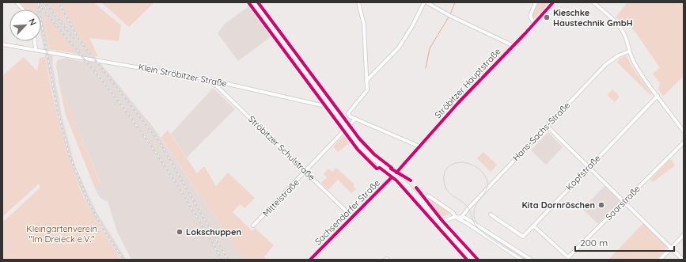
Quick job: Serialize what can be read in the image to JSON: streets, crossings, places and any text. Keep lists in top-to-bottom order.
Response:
{
  "streets": {
    "street": [
      "Klein Ströbitzer Straße",
      "Ströbitzer Hauptstraße",
      "Hans-Sachs-Straße",
      "Ströbitzer Schulstraße",
      "Kopfstraße",
      "Mittelstraße",
      "Saarstraße",
      "Sachsendorfer Straße"
    ]
  },
  "crossings": [
    ["Klein Ströbitzer Straße", "Ströbitzer Schulstraße"],
    ["Ströbitzer Hauptstraße", "Sachsendorfer Straße"],
    ["Ströbitzer Schulstraße", "Mittelstraße"],
    ["Ströbitzer Schulstraße", "Sachsendorfer Straße"],
    ["Kopfstraße", "Saarstraße"]
  ],
  "parks": ["Kleingartenverein \"Im Dreieck e.V.\""],
  "places": ["Kieschke Haustechnik GmbH", "Kita Dornröschen", "Lokschuppen"],
  "scale_bar": "200 m",
  "north": "top right"
}
